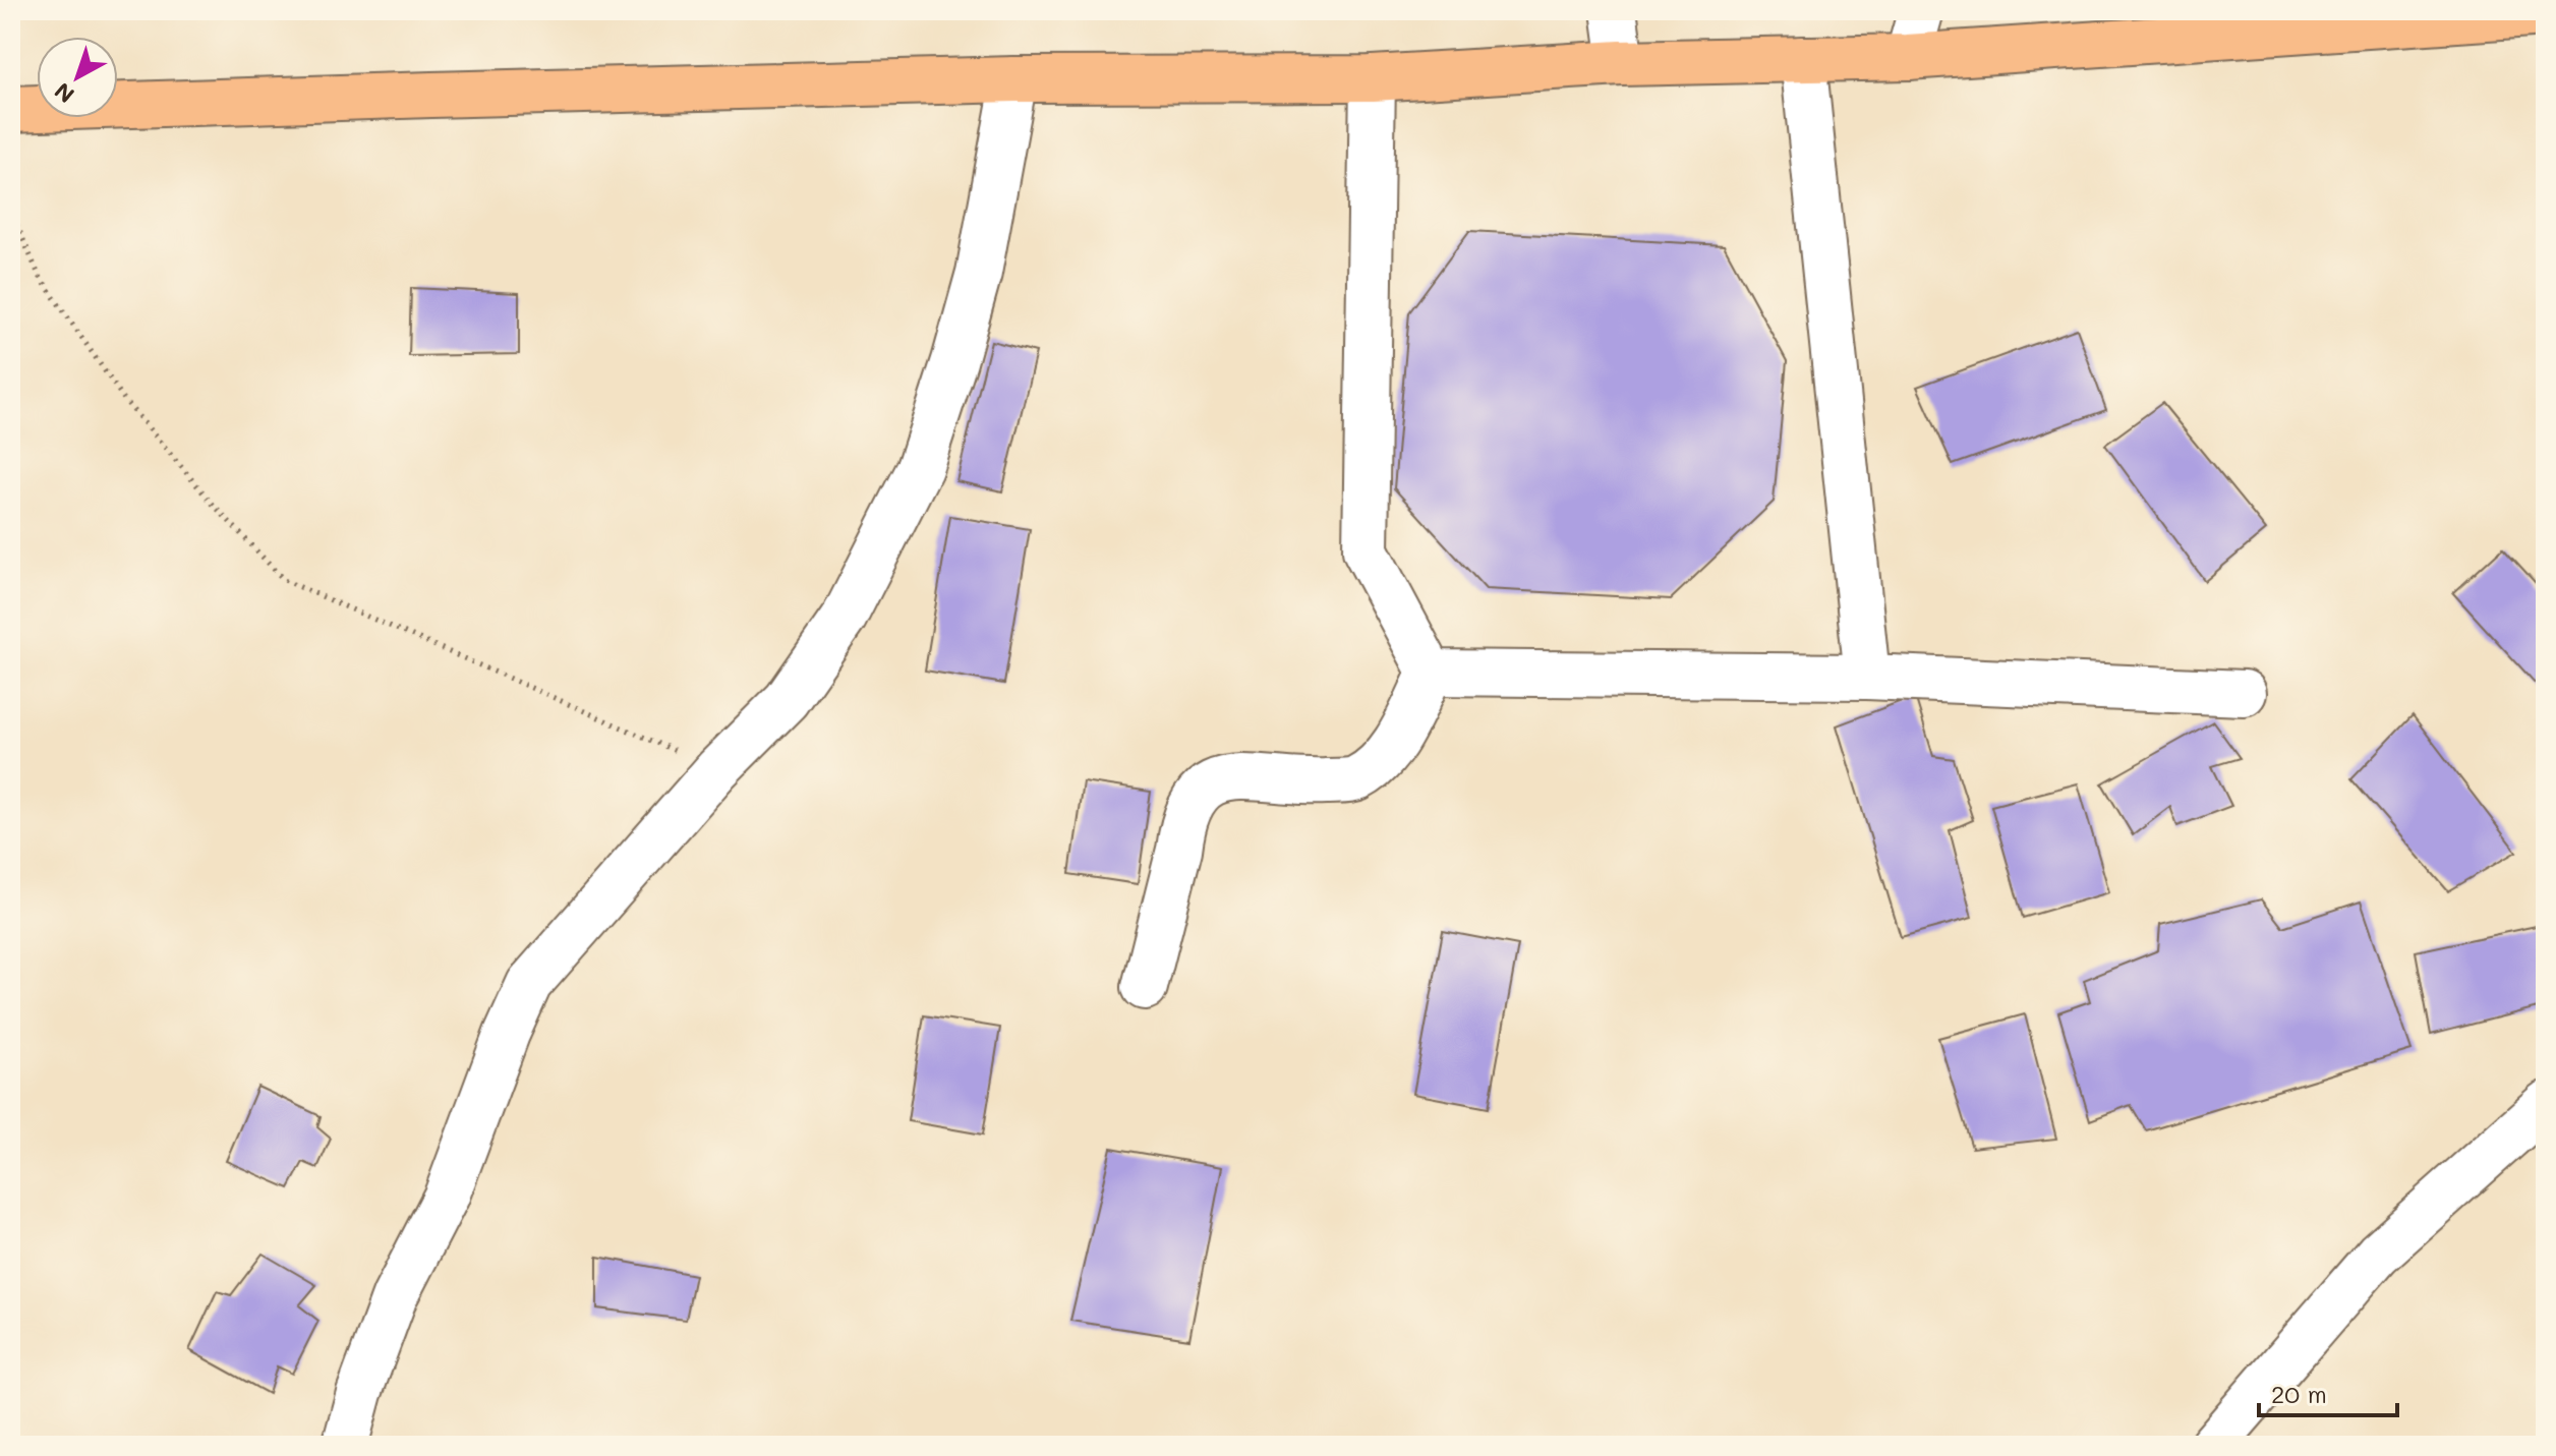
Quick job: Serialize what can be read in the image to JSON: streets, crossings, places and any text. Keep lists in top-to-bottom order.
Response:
{
  "scale_bar": "20 m",
  "north": "bottom left"
}
